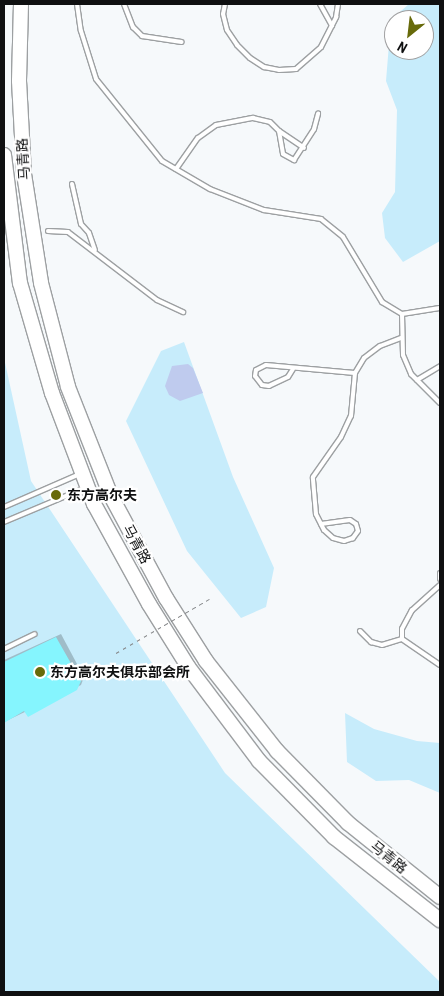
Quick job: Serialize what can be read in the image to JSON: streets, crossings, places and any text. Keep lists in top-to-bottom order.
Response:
{
  "streets": {
    "highway": ["马青路"]
  },
  "places": ["东方高尔夫", "东方高尔夫俱乐部会所"],
  "north": "bottom left"
}
